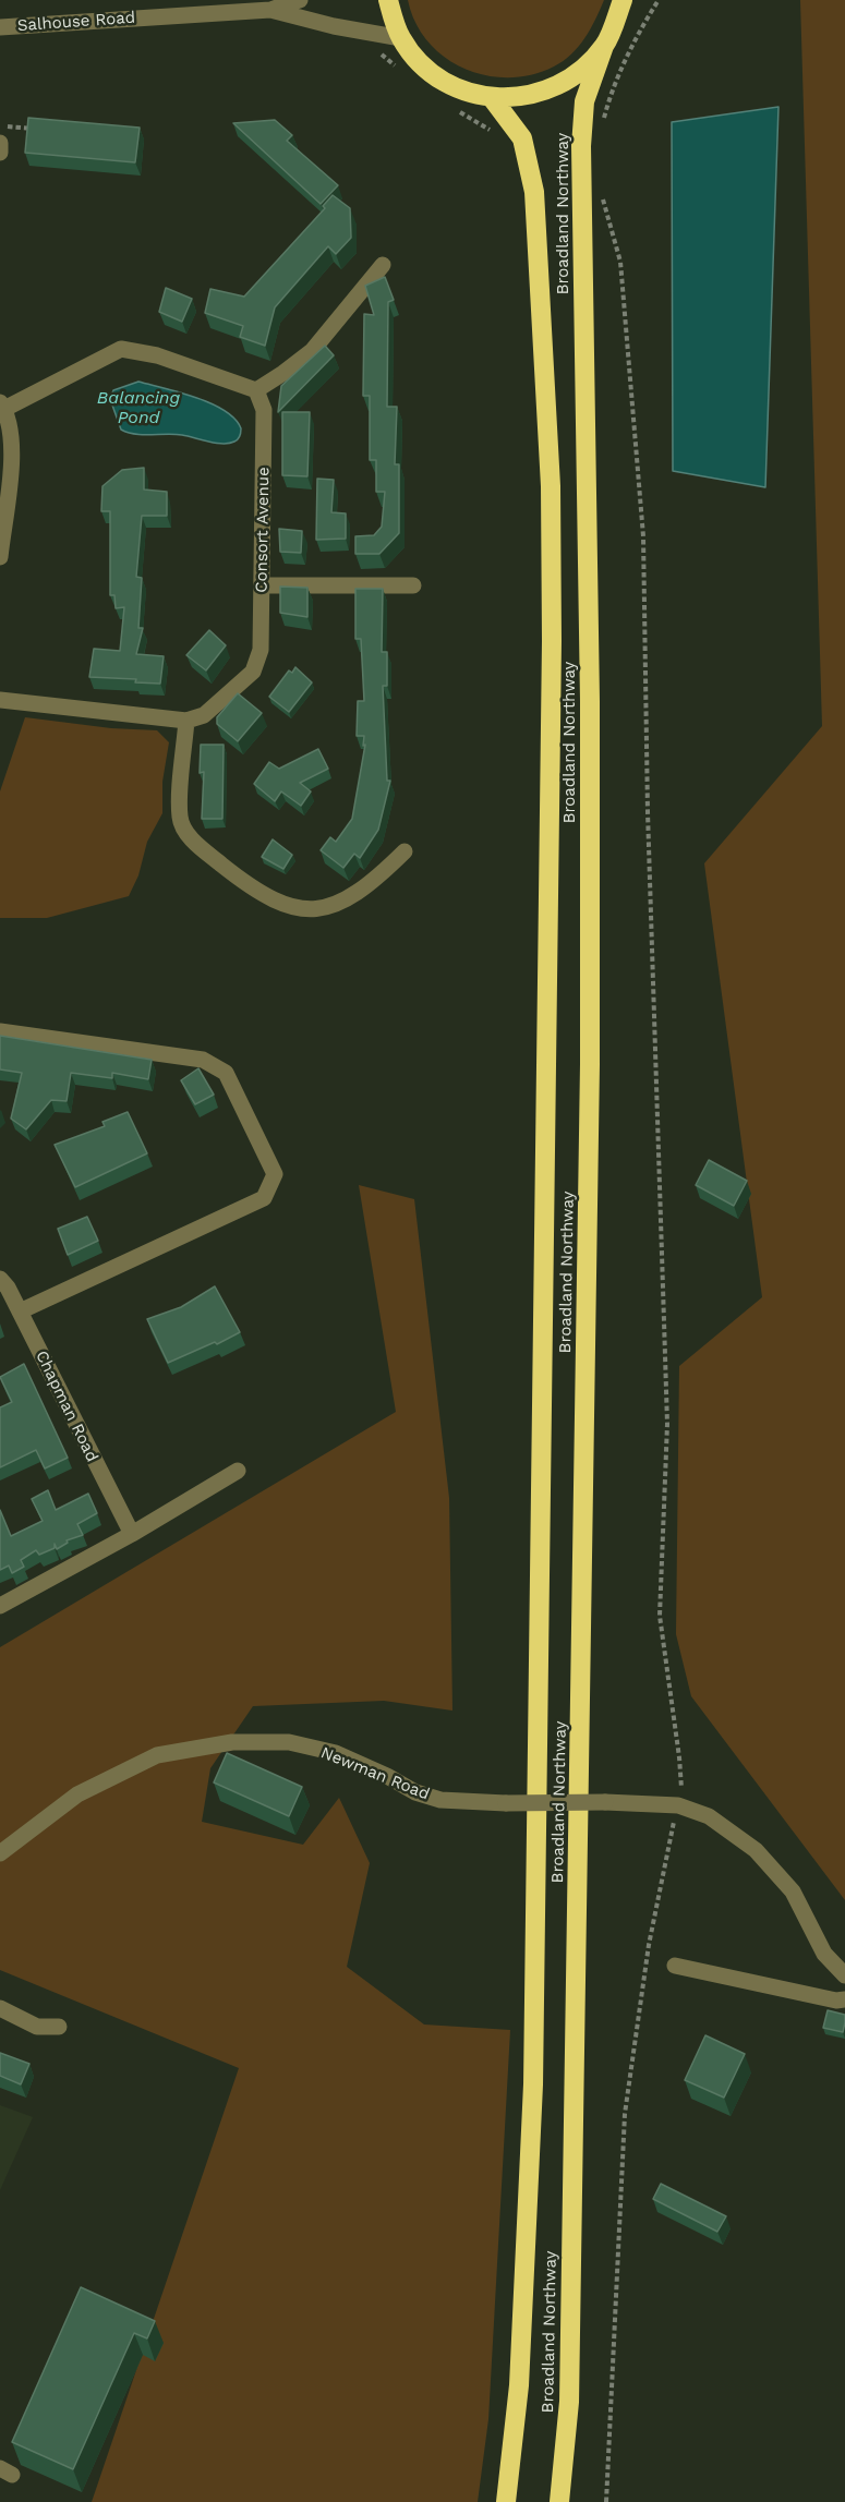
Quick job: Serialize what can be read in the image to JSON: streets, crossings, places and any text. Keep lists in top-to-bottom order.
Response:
{
  "streets": {
    "highway": ["Broadland Northway"],
    "street": [
      "Salhouse Road",
      "Consort Avenue",
      "Chapman Road",
      "Newman Road"
    ]
  },
  "water": ["Balancing Pond"]
}
